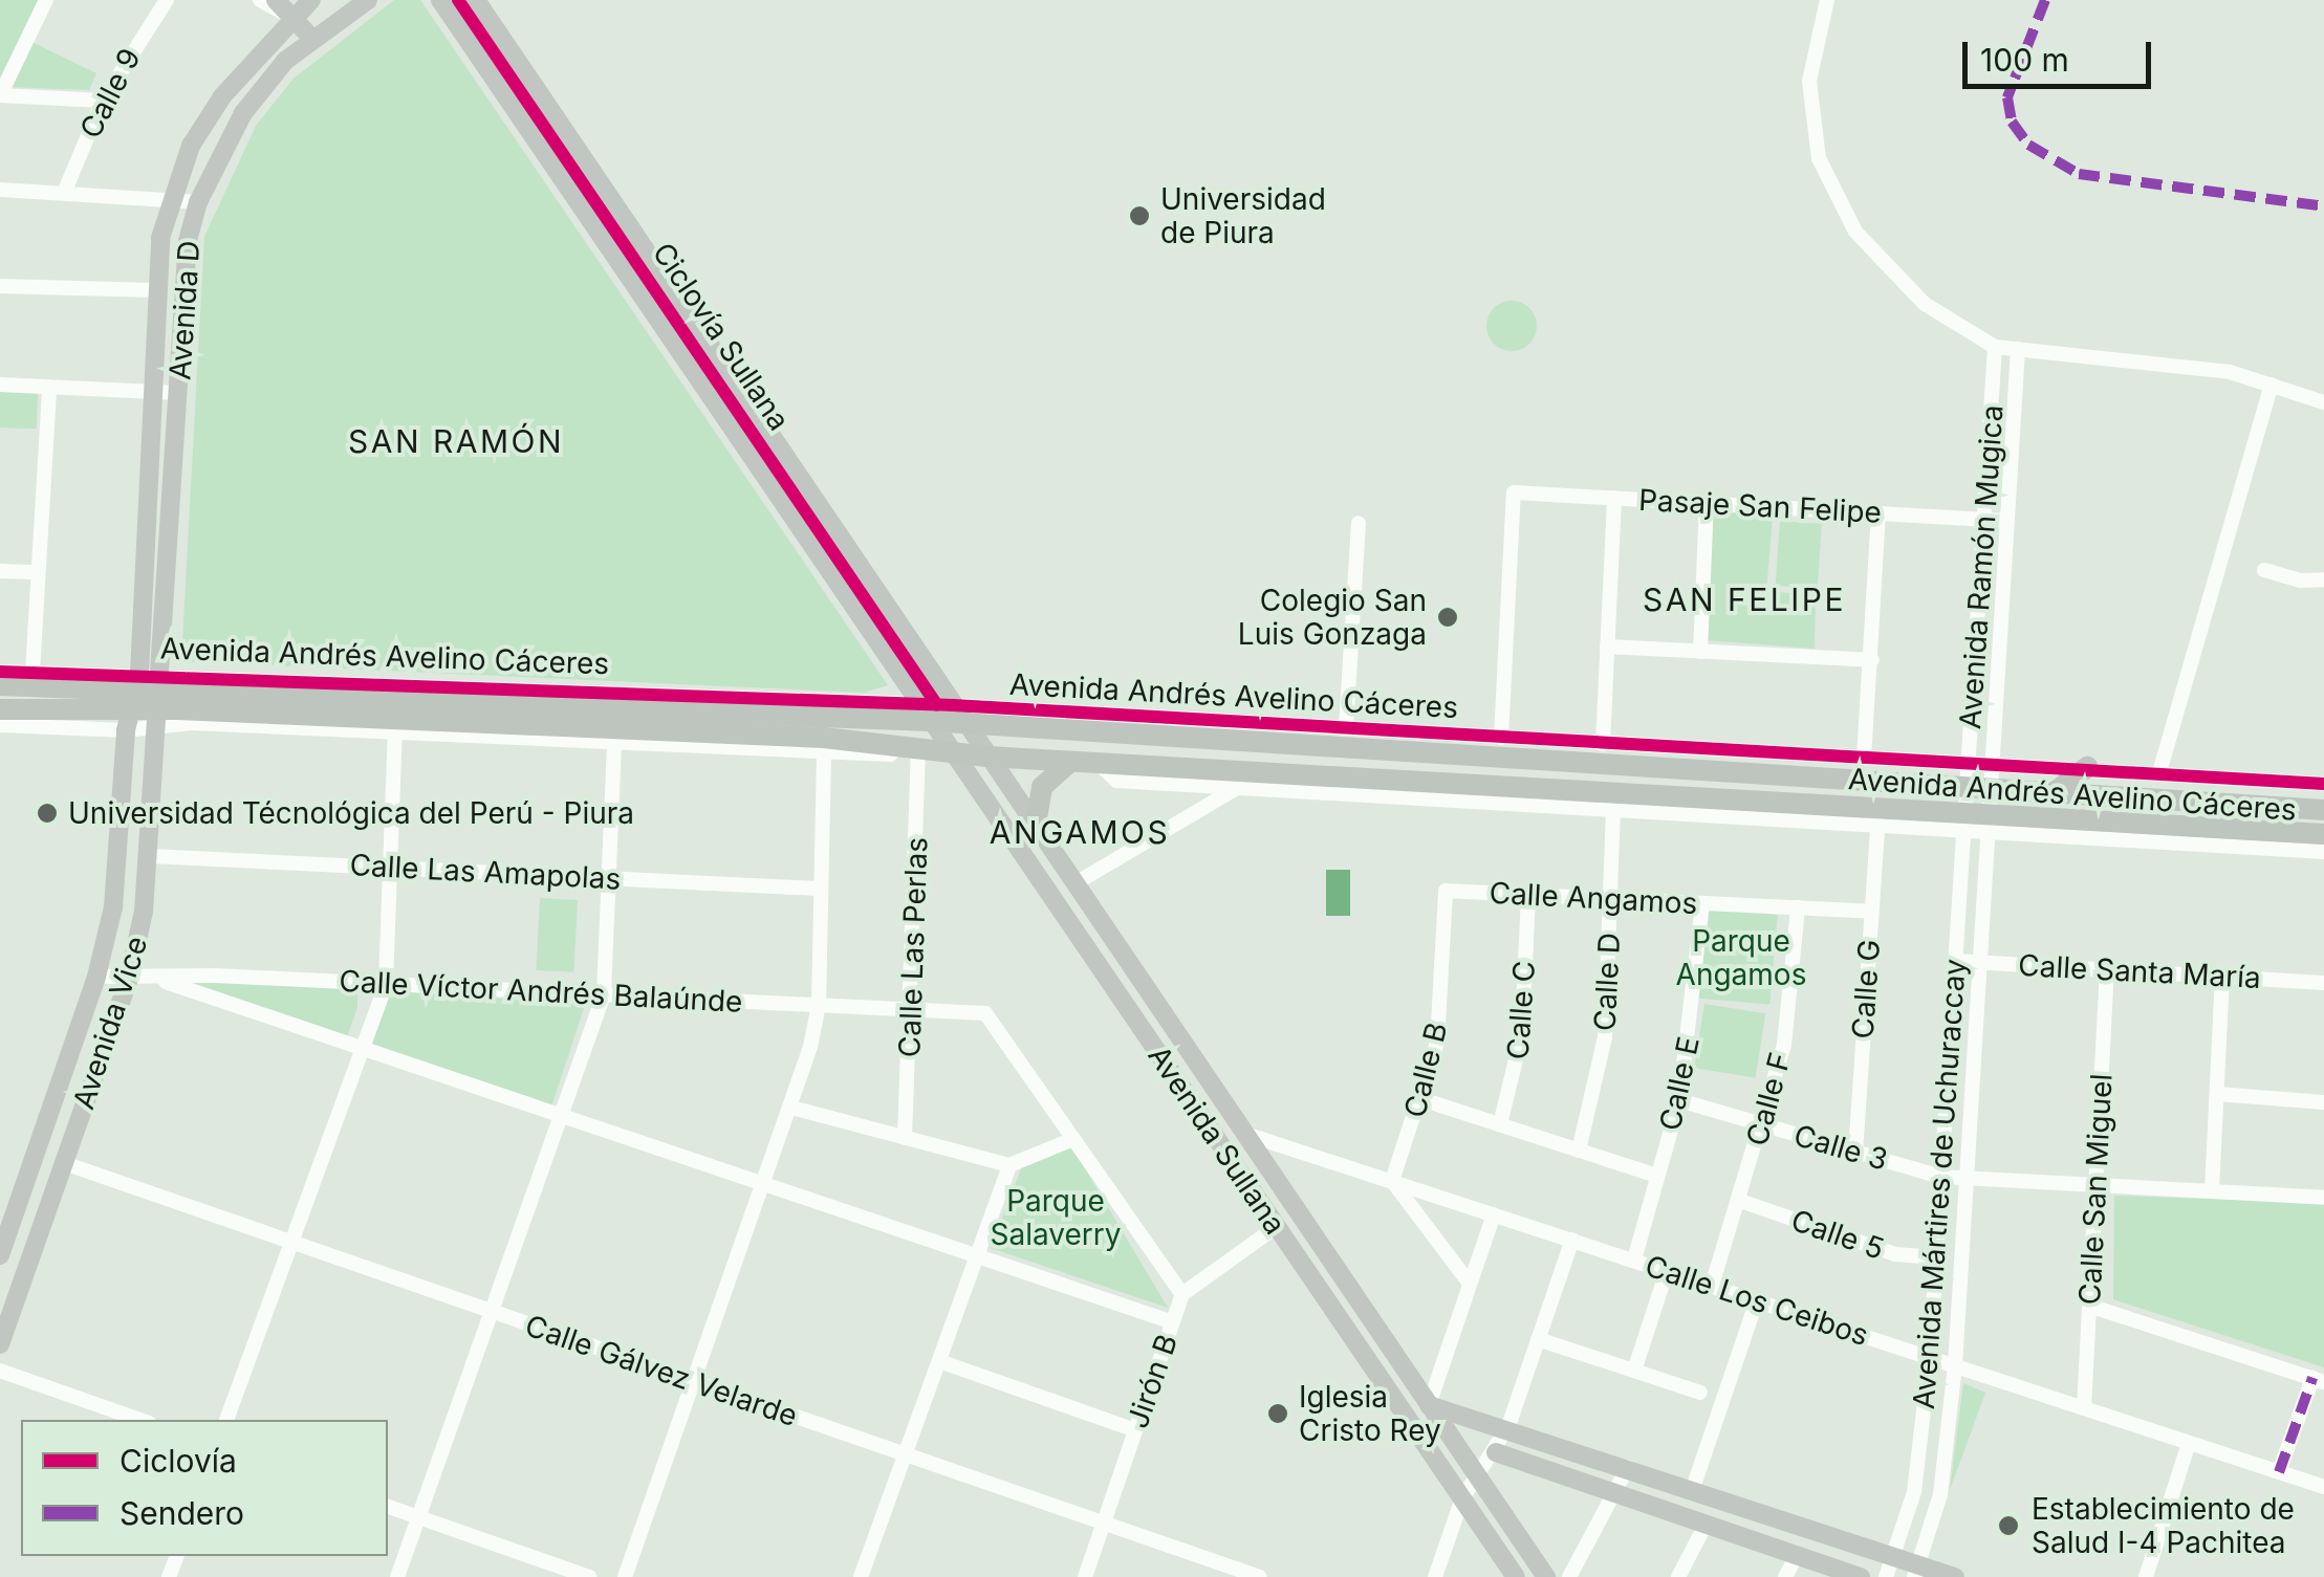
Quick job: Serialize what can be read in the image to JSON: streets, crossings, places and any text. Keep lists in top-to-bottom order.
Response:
{
  "streets": {
    "highway": ["Avenida Andrés Avelino Cáceres"],
    "main road": ["Avenida D", "Avenida Vice", "Avenida Sullana"],
    "street": [
      "Calle 9",
      "Pasaje San Felipe",
      "Avenida Ramón Mugica",
      "Calle Las Amapolas",
      "Calle Angamos",
      "Calle Las Perlas",
      "Calle Santa María",
      "Calle D",
      "Calle G",
      "Calle Víctor Andrés Balaúnde",
      "Calle C",
      "Calle B",
      "Calle E",
      "Calle F",
      "Calle 3",
      "Avenida Mártires de Uchuraccay",
      "Calle San Miguel",
      "Calle 5",
      "Calle Los Ceibos",
      "Calle Gálvez Velarde",
      "Jirón B"
    ],
    "cycle path": ["Ciclovía Sullana"]
  },
  "crossings": [
    ["Avenida D", "Avenida Andrés Avelino Cáceres"],
    ["Avenida D", "Avenida Vice"],
    ["Pasaje San Felipe", "Avenida Ramón Mugica"],
    ["Pasaje San Felipe", "Avenida Andrés Avelino Cáceres"],
    ["Avenida Ramón Mugica", "Avenida Andrés Avelino Cáceres"],
    ["Avenida Ramón Mugica", "Avenida Mártires de Uchuraccay"],
    ["Avenida Andrés Avelino Cáceres", "Calle Las Perlas"],
    ["Avenida Andrés Avelino Cáceres", "Calle D"],
    ["Avenida Andrés Avelino Cáceres", "Calle G"],
    ["Avenida Andrés Avelino Cáceres", "Avenida Vice"],
    ["Avenida Andrés Avelino Cáceres", "Avenida Sullana"],
    ["Avenida Andrés Avelino Cáceres", "Avenida Mártires de Uchuraccay"],
    ["Calle Las Amapolas", "Avenida Vice"],
    ["Calle Angamos", "Calle D"],
    ["Calle Angamos", "Calle G"],
    ["Calle Angamos", "Calle C"],
    ["Calle Angamos", "Calle B"],
    ["Calle Angamos", "Calle E"],
    ["Calle Angamos", "Calle F"],
    ["Calle Las Perlas", "Calle Víctor Andrés Balaúnde"],
    ["Calle Santa María", "Avenida Mártires de Uchuraccay"],
    ["Calle Santa María", "Calle San Miguel"],
    ["Calle G", "Calle 3"],
    ["Calle Víctor Andrés Balaúnde", "Avenida Vice"],
    ["Avenida Vice", "Calle Gálvez Velarde"],
    ["Calle B", "Calle Los Ceibos"],
    ["Calle E", "Calle 3"],
    ["Calle E", "Calle Los Ceibos"],
    ["Calle F", "Calle 3"],
    ["Calle F", "Calle 5"],
    ["Calle F", "Calle Los Ceibos"],
    ["Avenida Sullana", "Calle Los Ceibos"],
    ["Calle 3", "Avenida Mártires de Uchuraccay"],
    ["Calle 3", "Calle San Miguel"],
    ["Avenida Mártires de Uchuraccay", "Calle 5"],
    ["Avenida Mártires de Uchuraccay", "Calle Los Ceibos"],
    ["Calle San Miguel", "Calle Los Ceibos"],
    ["Calle Gálvez Velarde", "Jirón B"]
  ],
  "districts": ["SAN RAMÓN", "SAN FELIPE", "ANGAMOS"],
  "parks": ["Parque Angamos", "Parque Salaverry"],
  "places": [
    "Universidad de Piura",
    "Colegio San Luis Gonzaga",
    "Universidad Técnológica del Perú - Piura",
    "Iglesia Cristo Rey",
    "Establecimiento de Salud I-4 Pachitea"
  ],
  "legend": ["Ciclovía", "Sendero"],
  "scale_bar": "100 m"
}
